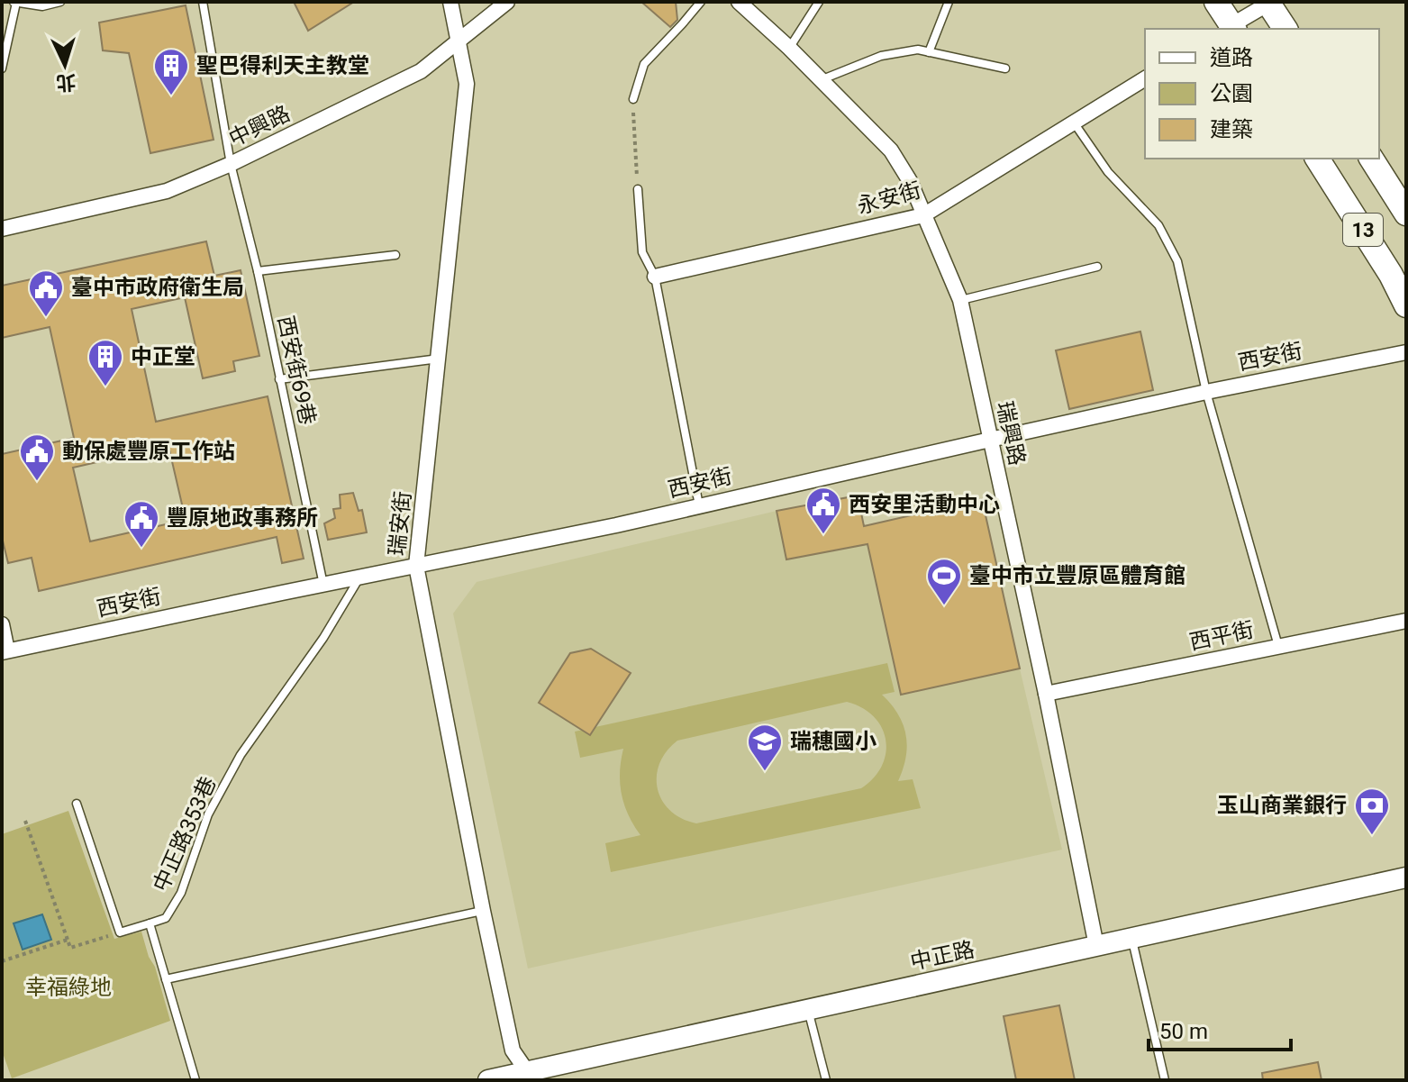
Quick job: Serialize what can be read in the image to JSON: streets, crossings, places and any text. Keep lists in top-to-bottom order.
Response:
{
  "streets": {
    "main road": ["13"],
    "street": [
      "中興路",
      "永安街",
      "西安街",
      "瑞興路",
      "瑞安街",
      "西平街",
      "中正路"
    ],
    "lane": ["西安街69巷", "中正路353巷"]
  },
  "crossings": [
    ["中興路", "西安街69巷"],
    ["中興路", "瑞安街"],
    ["永安街", "瑞興路"],
    ["西安街", "西安街69巷"],
    ["西安街", "瑞興路"],
    ["西安街", "瑞安街"],
    ["西安街", "中正路353巷"],
    ["瑞興路", "西平街"],
    ["瑞興路", "中正路"],
    ["瑞安街", "中正路"]
  ],
  "parks": ["幸福綠地"],
  "places": {
    "building": ["聖巴得利天主教堂", "中正堂"],
    "public building": [
      "臺中市政府衛生局",
      "動保處豐原工作站",
      "西安里活動中心",
      "豐原地政事務所"
    ],
    "sports": ["臺中市立豐原區體育館"],
    "school or university": ["瑞穗國小"],
    "bank": ["玉山商業銀行"]
  },
  "legend": ["道路", "公園", "建築"],
  "scale_bar": "50 m",
  "north": "bottom"
}
